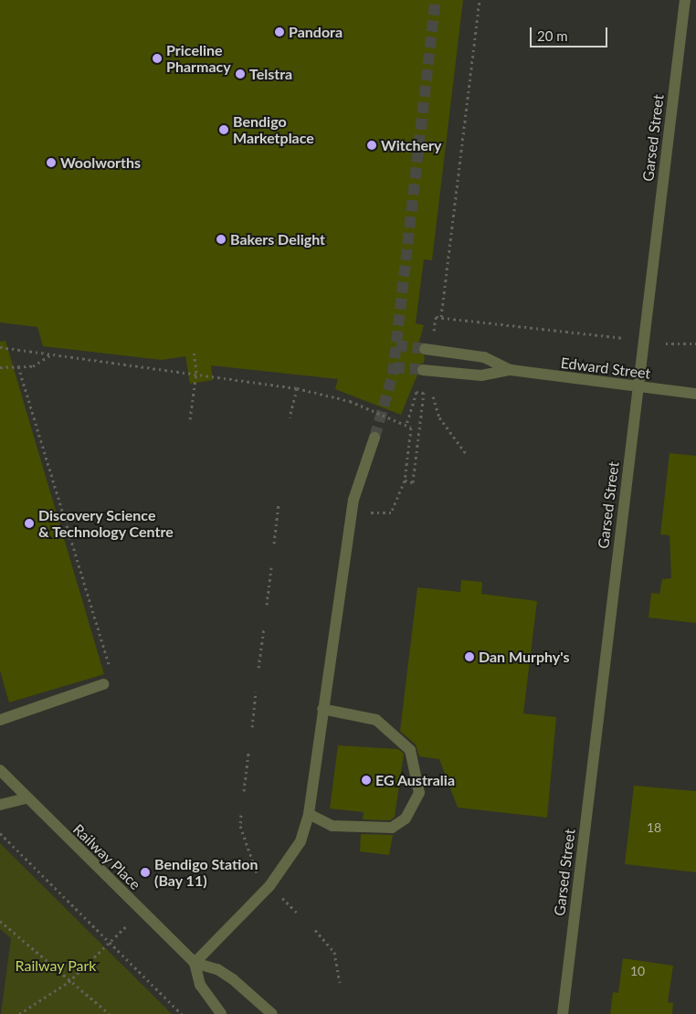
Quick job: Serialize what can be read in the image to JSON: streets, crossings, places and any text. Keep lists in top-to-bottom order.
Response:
{
  "streets": {
    "street": ["Garsed Street", "Edward Street", "Railway Place"]
  },
  "crossings": [
    ["Garsed Street", "Edward Street"]
  ],
  "parks": ["Railway Park"],
  "places": [
    "Pandora",
    "Priceline Pharmacy",
    "Telstra",
    "Bendigo Marketplace",
    "Witchery",
    "Woolworths",
    "Bakers Delight",
    "Discovery Science & Technology Centre",
    "Dan Murphy's",
    "EG Australia",
    "Bendigo Station (Bay 11)"
  ],
  "house_numbers": ["18", "10"],
  "scale_bar": "20 m"
}
